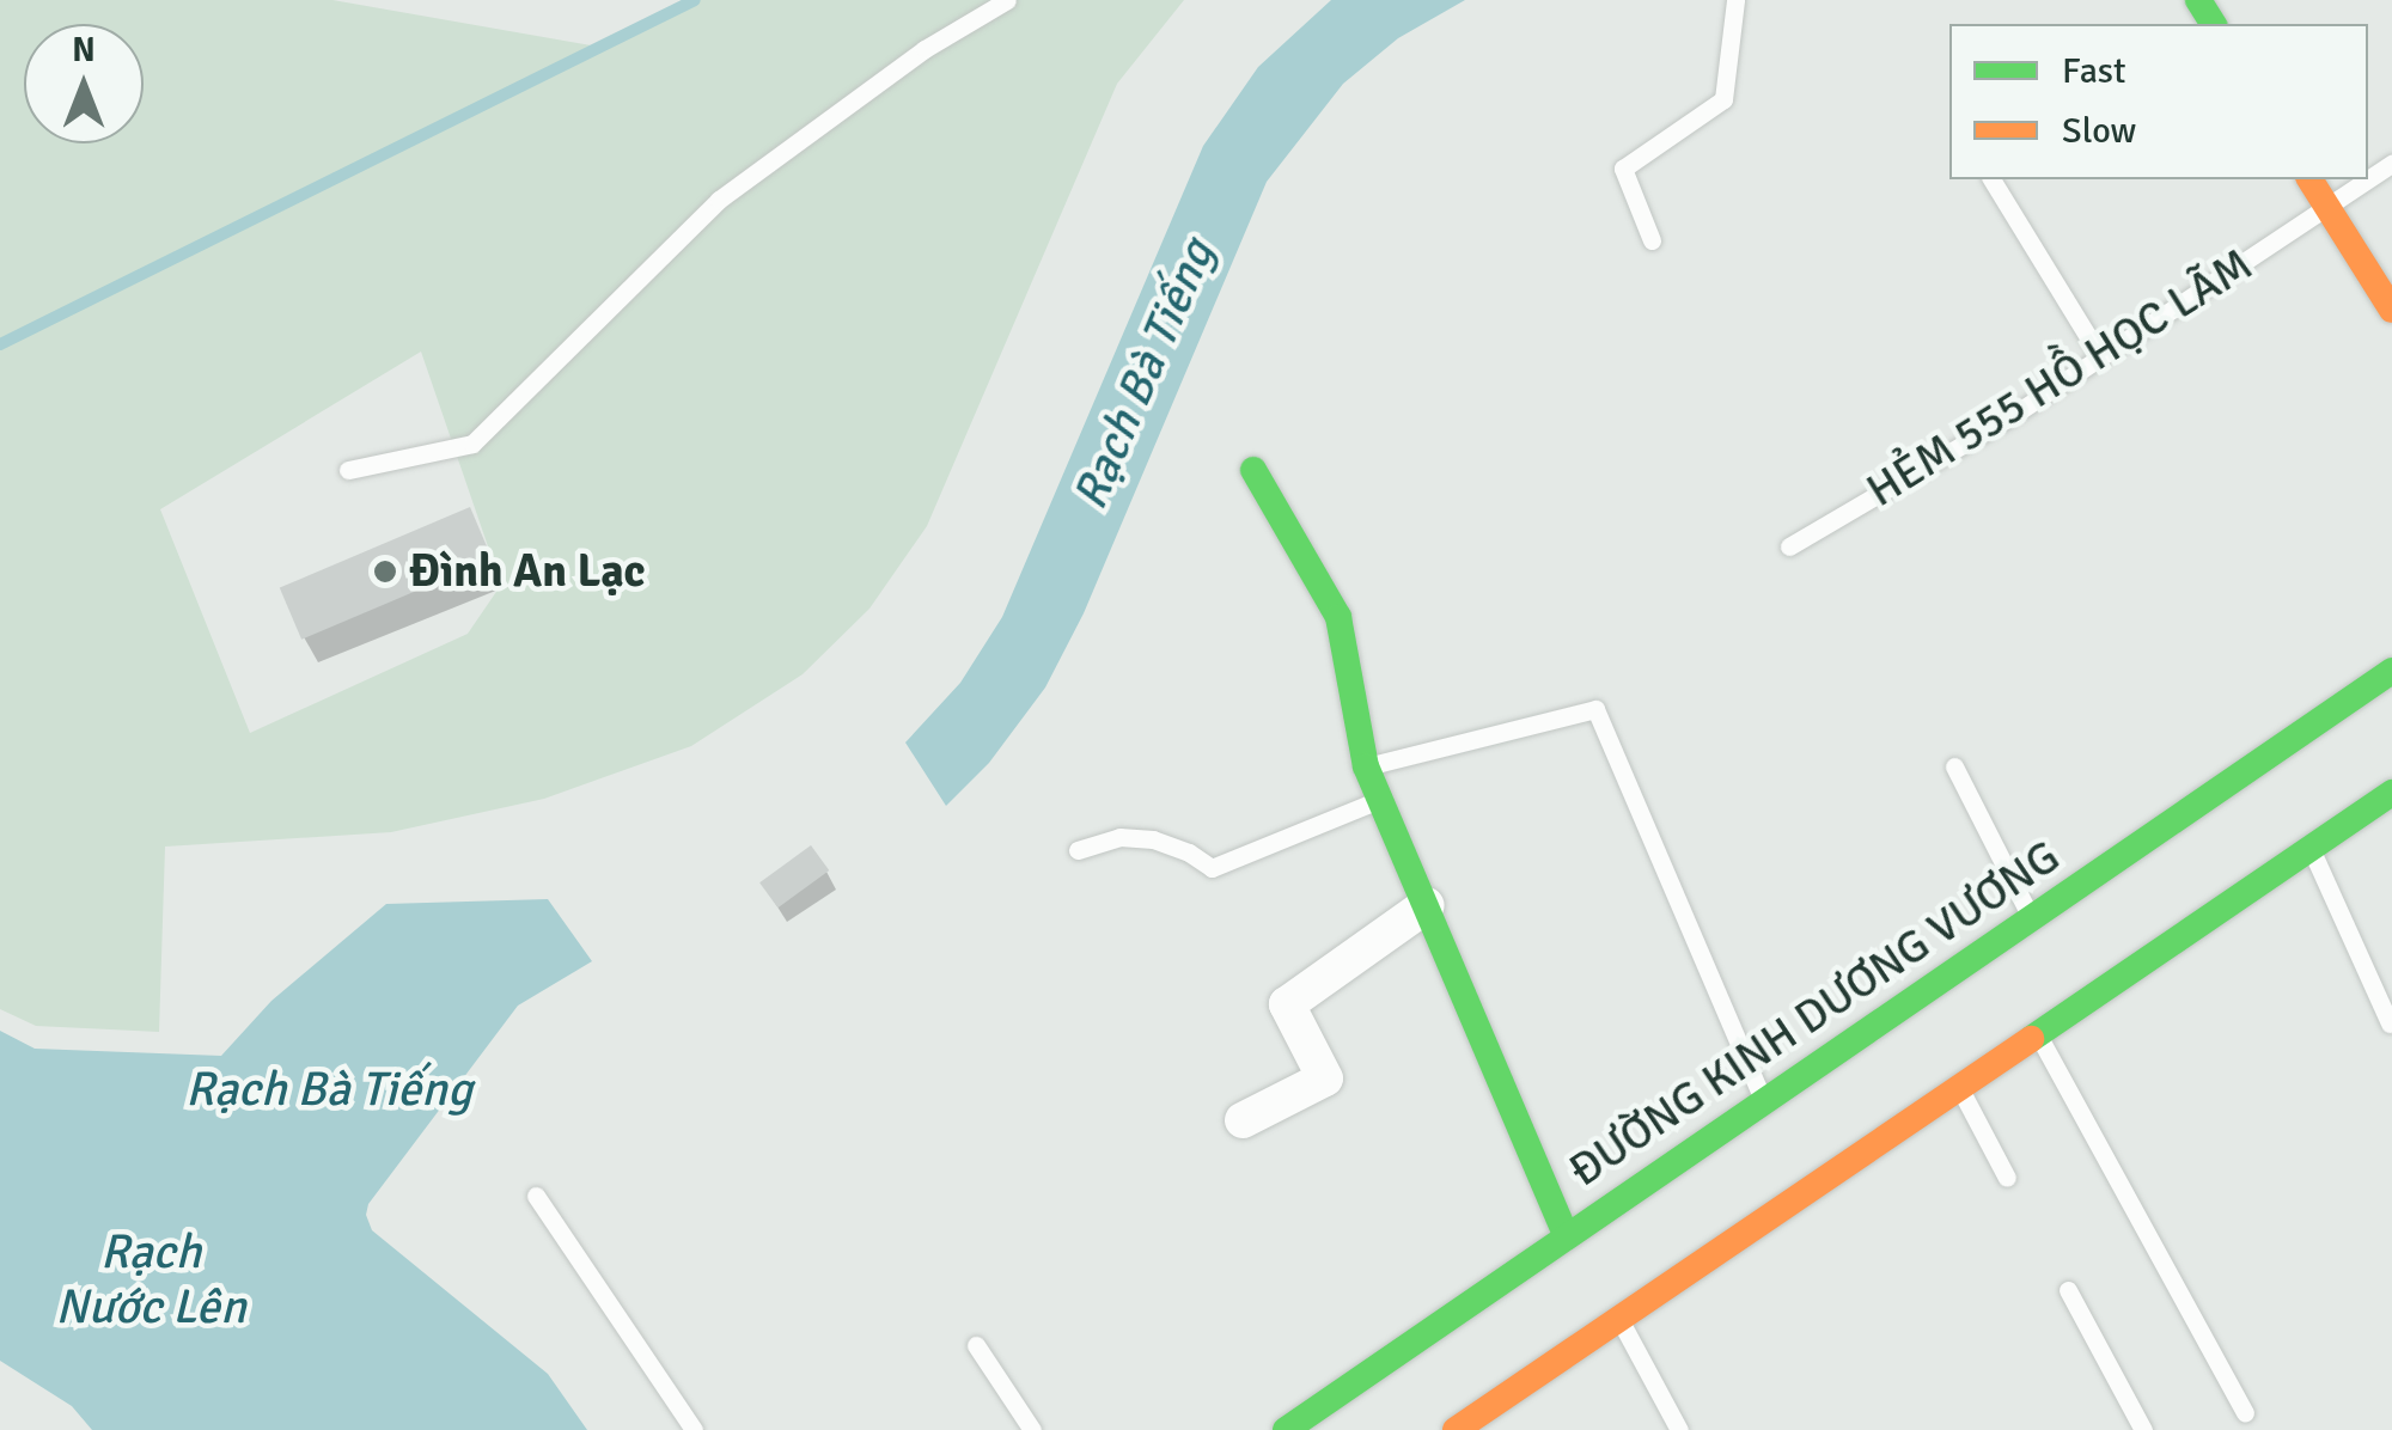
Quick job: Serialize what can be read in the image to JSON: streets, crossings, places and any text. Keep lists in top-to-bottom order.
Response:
{
  "streets": {
    "main road": ["ĐƯỜNG KINH DƯƠNG VƯƠNG"],
    "lane": ["HẺM 555 HỒ HỌC LÃM"]
  },
  "water": ["Rạch Bà Tiếng", "Rạch Nước Lên"],
  "places": ["Đình An Lạc"],
  "legend": ["Fast", "Slow"],
  "north": "top"
}
